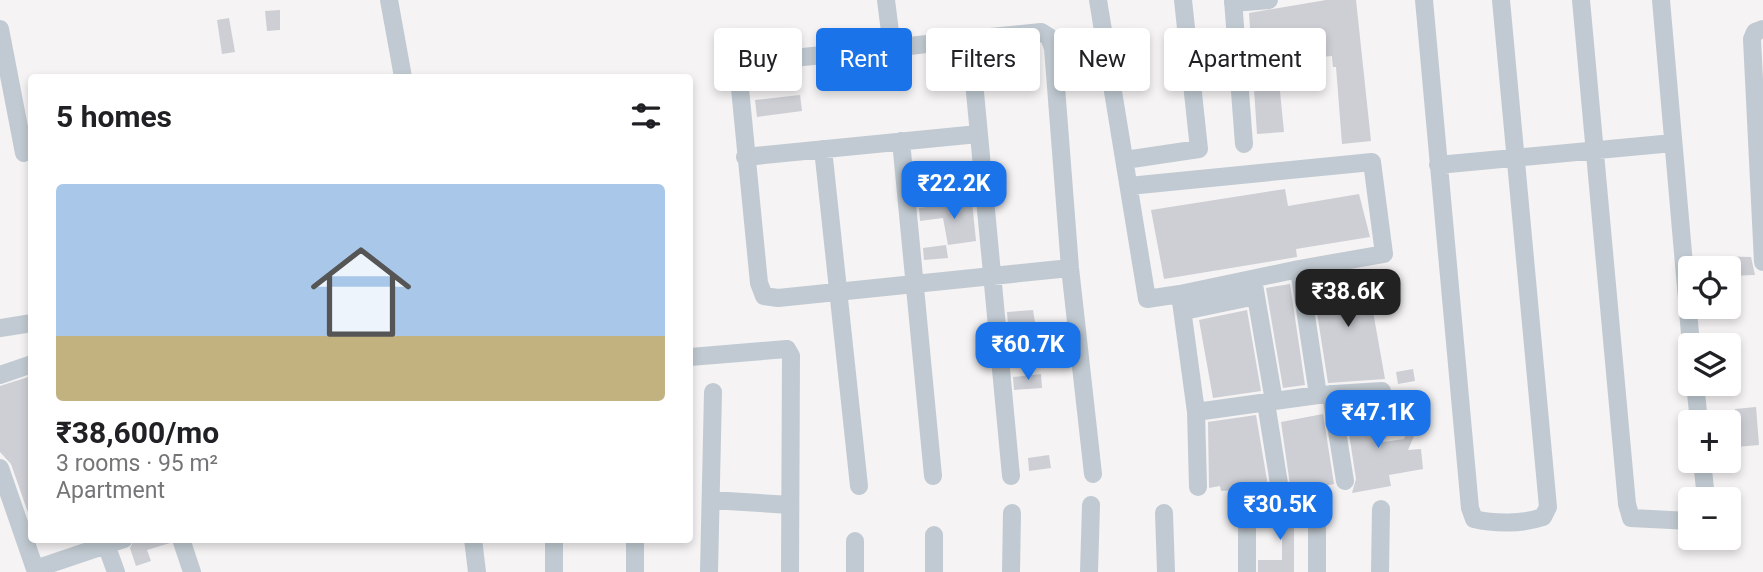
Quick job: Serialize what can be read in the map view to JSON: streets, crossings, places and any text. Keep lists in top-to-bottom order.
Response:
{
  "page": {
    "chip": [
      "Buy",
      "Rent",
      "Filters",
      "New",
      "Apartment"
    ],
    "heading": "5 homes",
    "list": [
      {
        "name": "₹38,600/mo",
        "note": "3 rooms · 95 m² · Apartment"
      }
    ],
    "price": [
      "₹22.2K",
      "₹38.6K",
      "₹60.7K",
      "₹47.1K",
      "₹30.5K"
    ],
    "map_buttons": ["+", "−"]
  }
}
